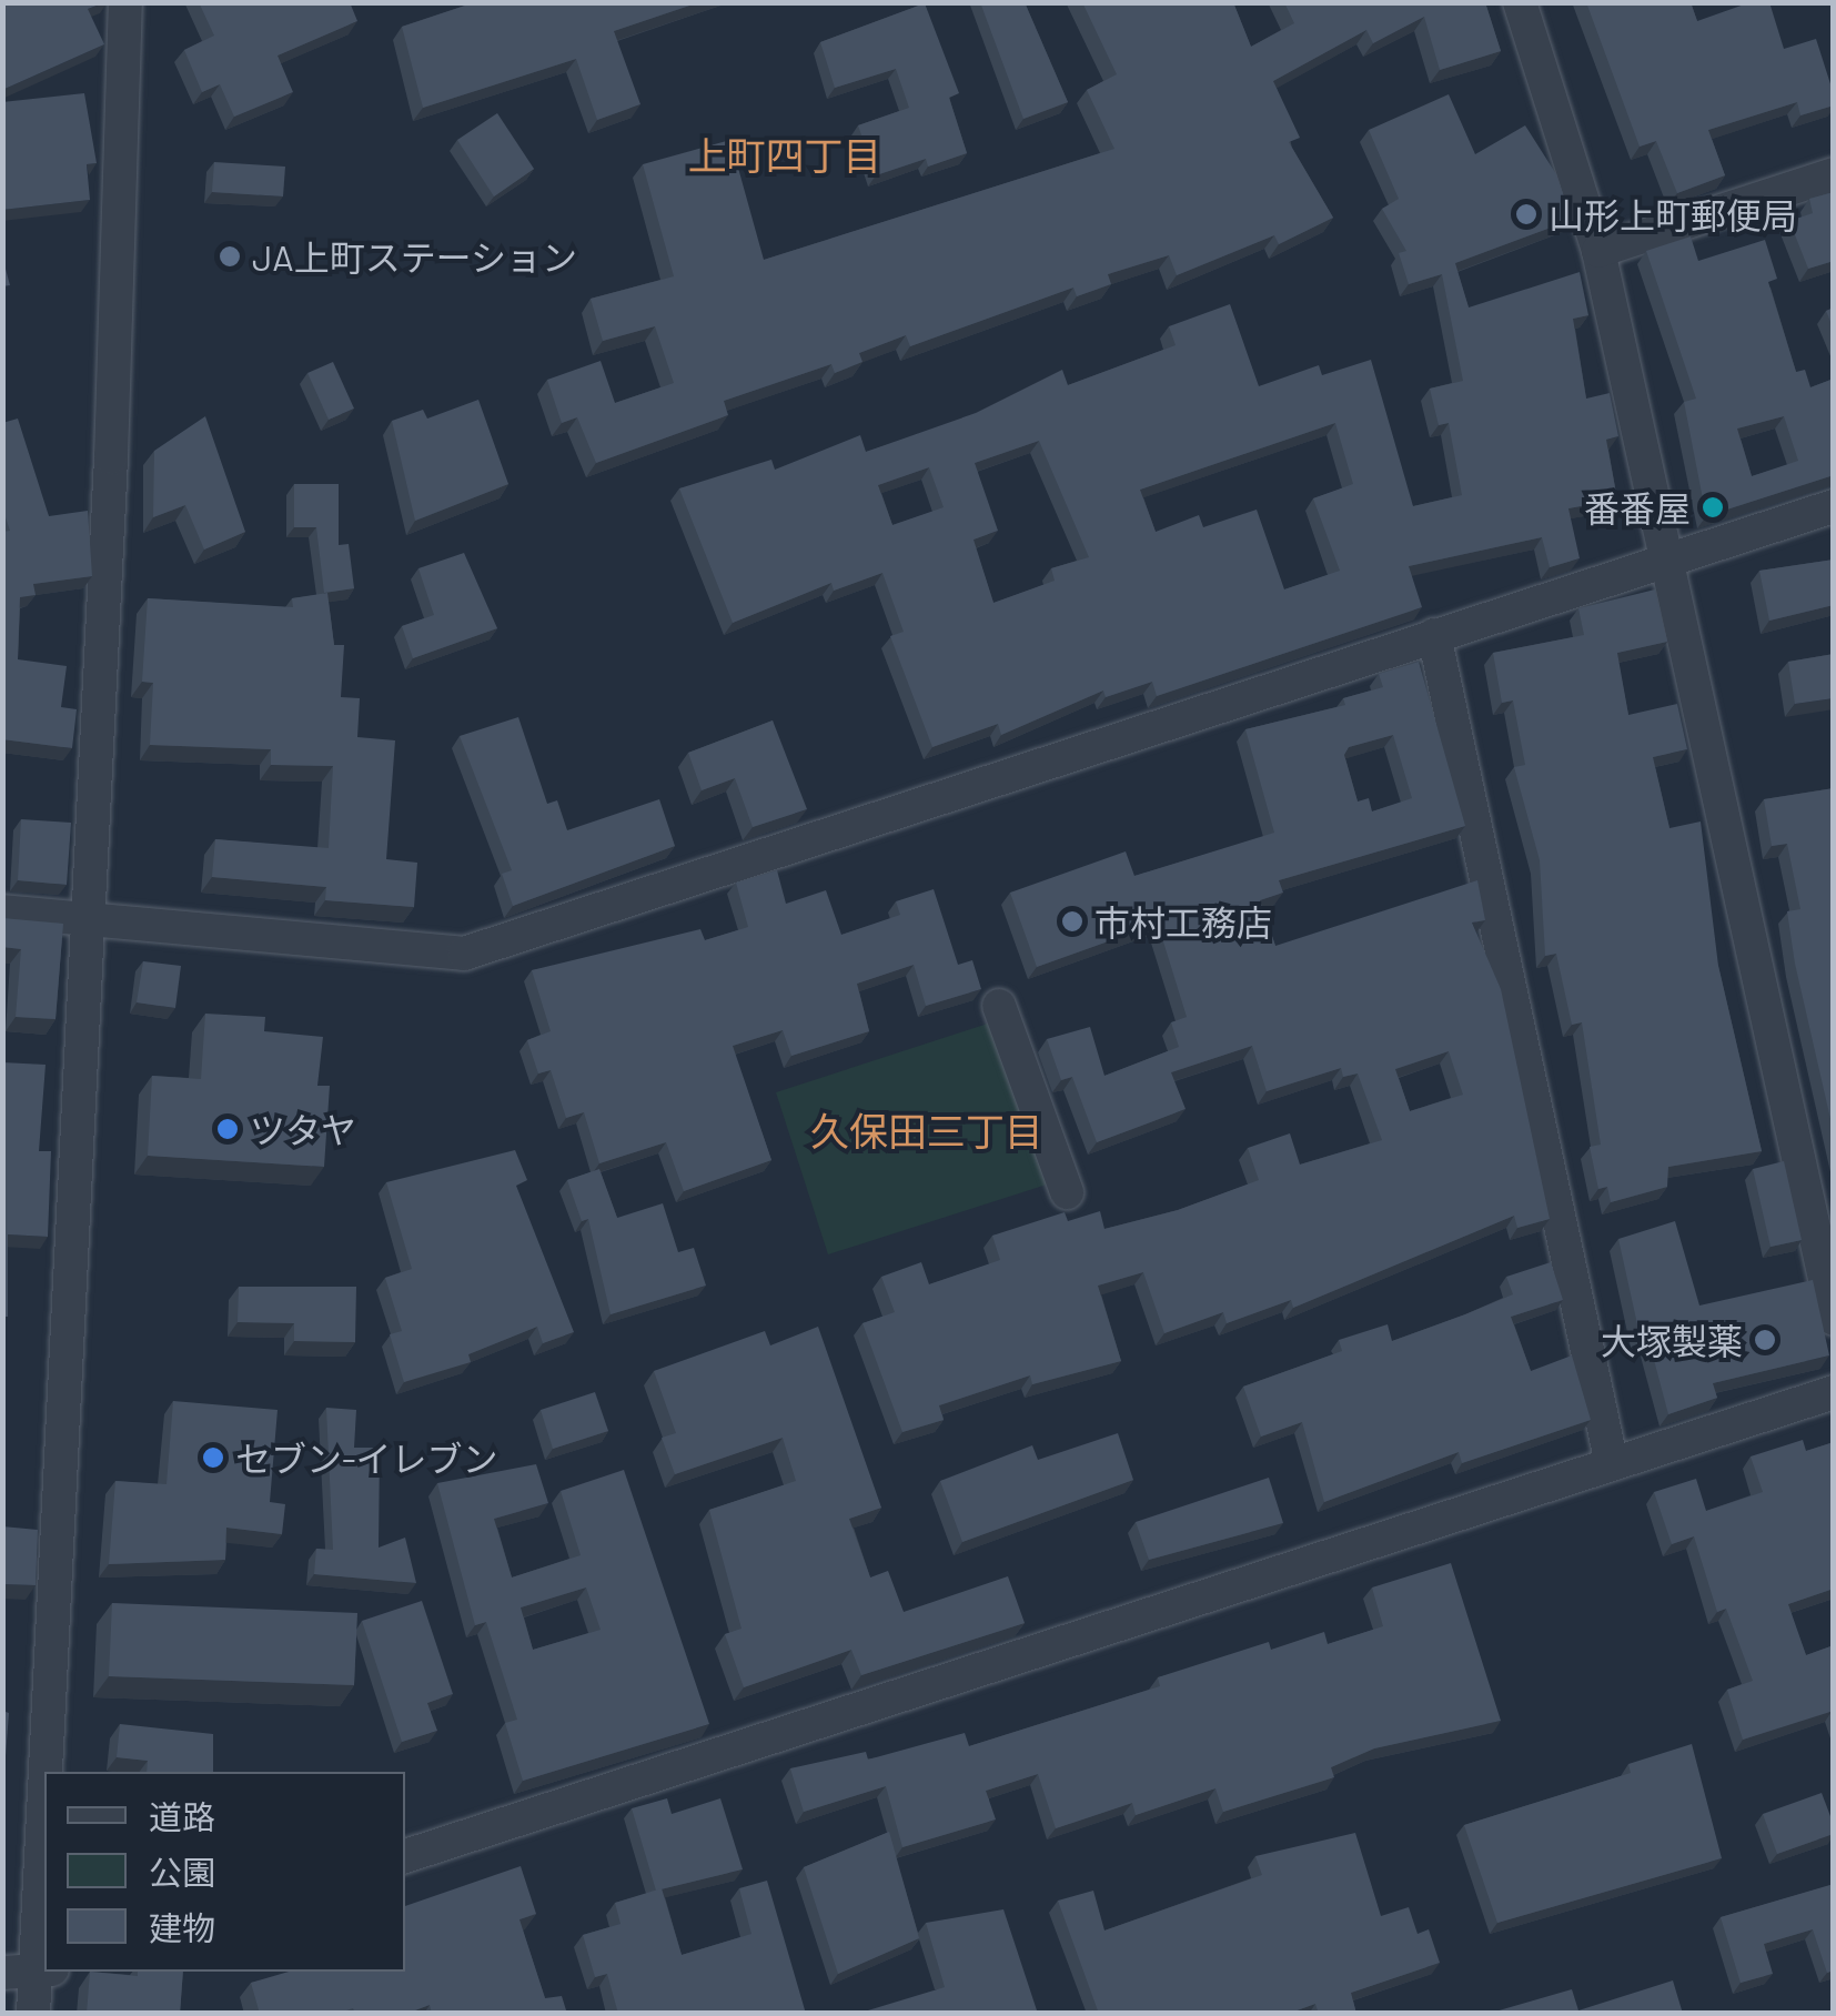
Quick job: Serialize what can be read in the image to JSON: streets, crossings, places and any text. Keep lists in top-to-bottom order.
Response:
{
  "districts": ["上町四丁目", "久保田三丁目"],
  "places": [
    "山形上町郵便局",
    "JA上町ステーション",
    "番番屋",
    "市村工務店",
    "ツタヤ",
    "大塚製薬",
    "セブン-イレブン"
  ],
  "legend": ["道路", "公園", "建物"]
}
